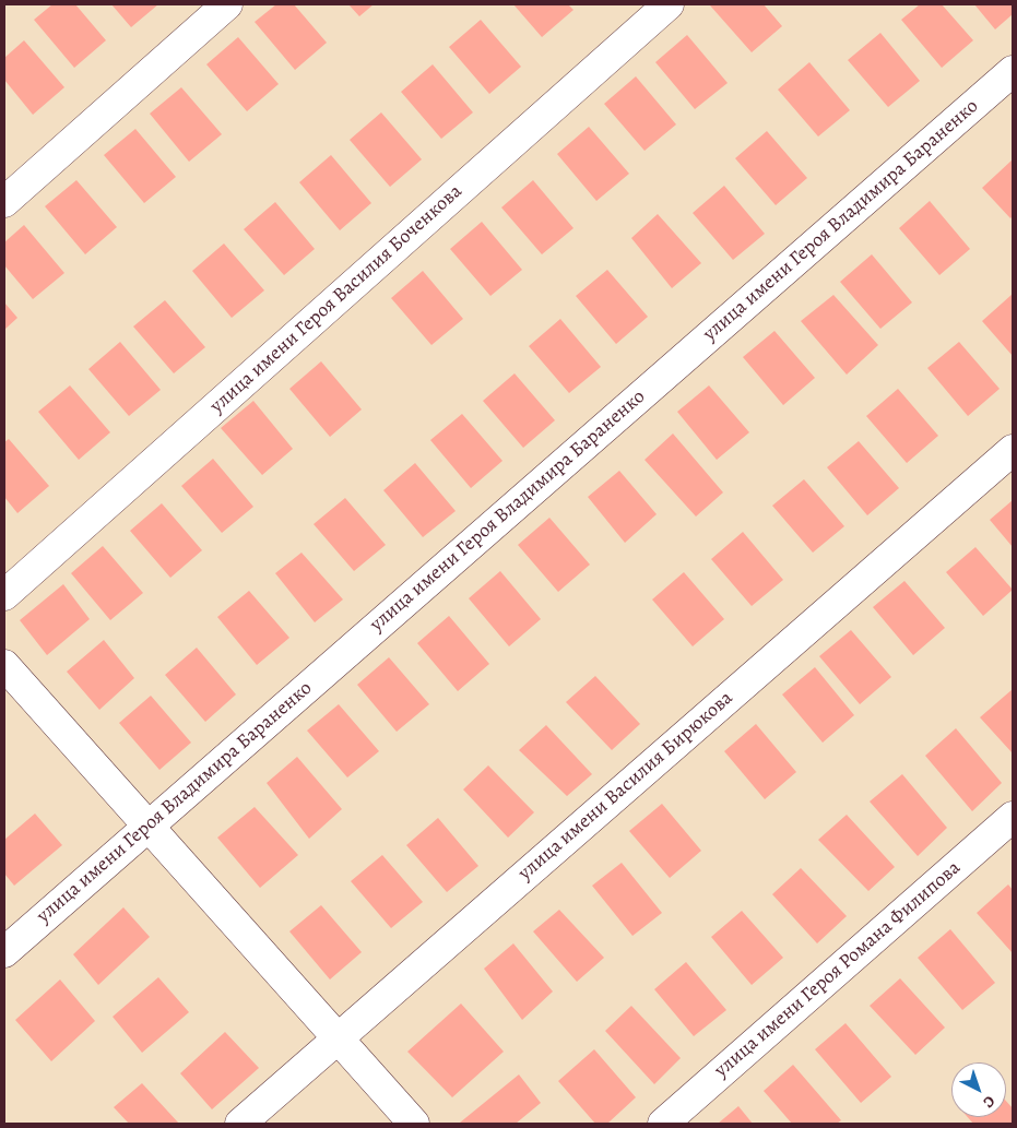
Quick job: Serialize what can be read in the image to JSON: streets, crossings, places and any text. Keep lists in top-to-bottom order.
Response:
{
  "streets": {
    "street": [
      "улица имени Героя Владимира Бараненко",
      "улица имени Героя Василия Боченкова",
      "улица имени Василия Бирюкова",
      "улица имени Героя Романа Филипова"
    ]
  },
  "north": "bottom right"
}
